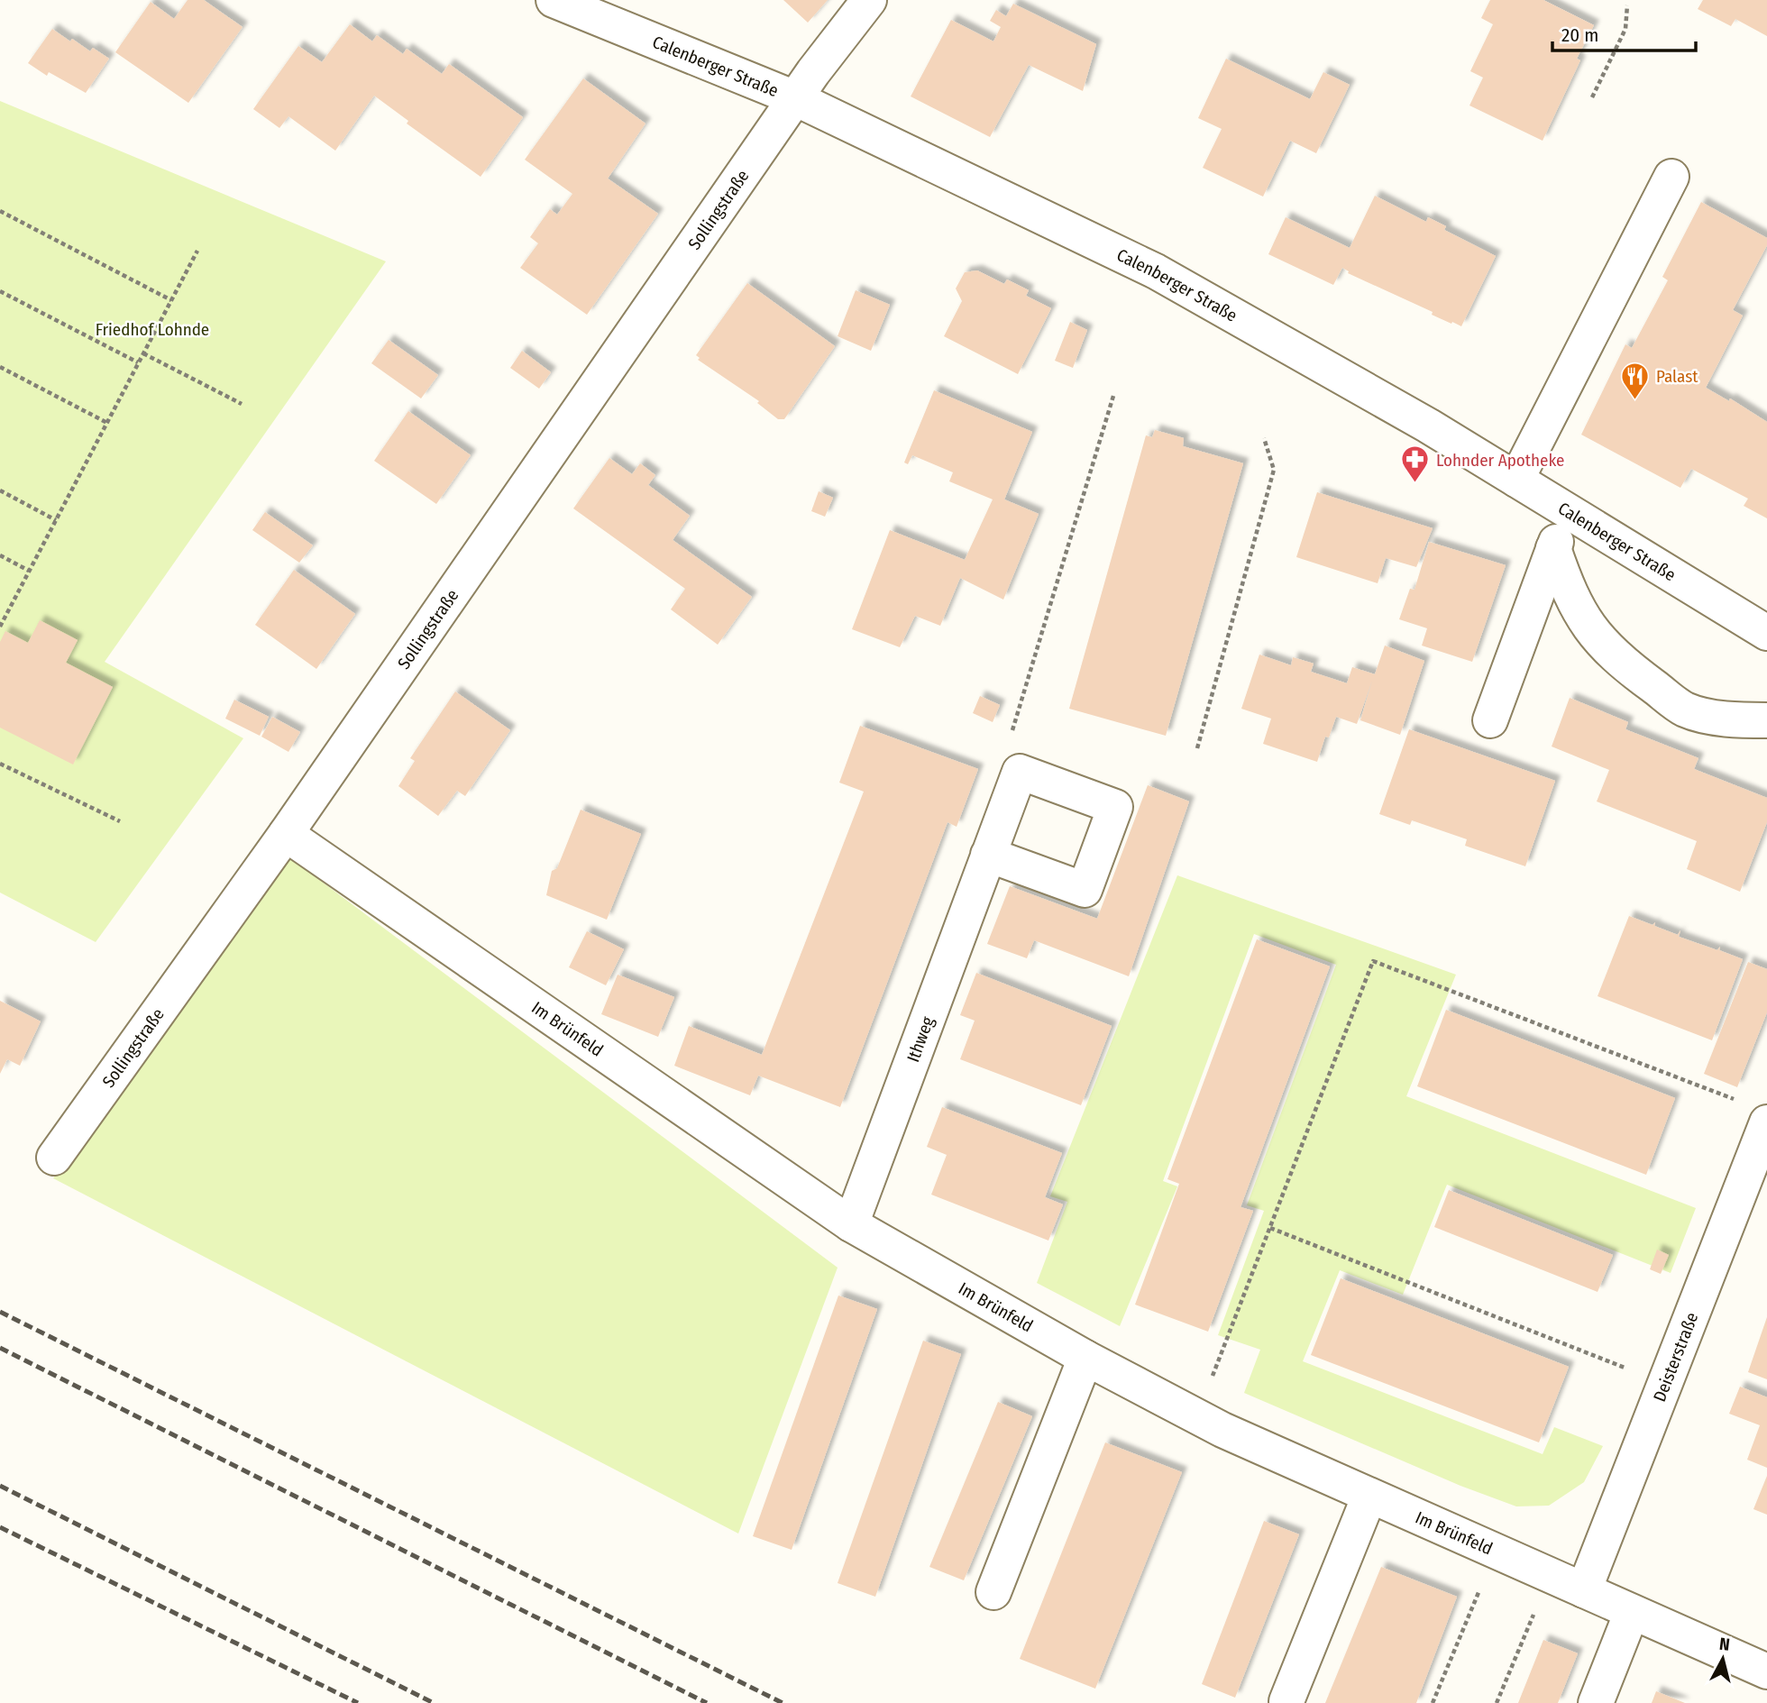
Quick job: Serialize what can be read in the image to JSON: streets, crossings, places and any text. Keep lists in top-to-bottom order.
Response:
{
  "streets": {
    "street": [
      "Calenberger Straße",
      "Sollingstraße",
      "Im Brünfeld",
      "Ithweg",
      "Deisterstraße"
    ]
  },
  "crossings": [
    ["Calenberger Straße", "Sollingstraße"],
    ["Sollingstraße", "Im Brünfeld"],
    ["Im Brünfeld", "Ithweg"],
    ["Im Brünfeld", "Deisterstraße"]
  ],
  "parks": ["Friedhof Lohnde"],
  "places": {
    "restaurant": ["Palast"],
    "pharmacy": ["Lohnder Apotheke"]
  },
  "scale_bar": "20 m",
  "north": "top"
}
